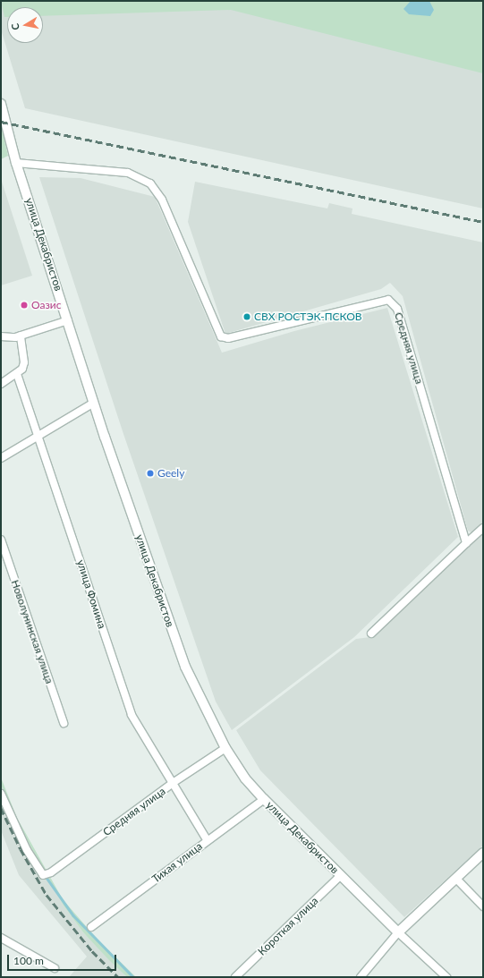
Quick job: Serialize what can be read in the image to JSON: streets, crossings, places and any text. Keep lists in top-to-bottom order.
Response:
{
  "streets": {
    "street": [
      "улица Декабристов",
      "Средняя улица",
      "улица Фомина",
      "Новолунинская улица",
      "Тихая улица",
      "Короткая улица"
    ]
  },
  "crossings": [
    ["улица Декабристов", "Средняя улица"],
    ["улица Декабристов", "Тихая улица"],
    ["улица Декабристов", "Короткая улица"],
    ["Средняя улица", "улица Фомина"],
    ["улица Фомина", "Тихая улица"]
  ],
  "places": ["Оазис", "СВХ РОСТЭК-ПСКОВ", "Geely"],
  "scale_bar": "100 m",
  "north": "left"
}
